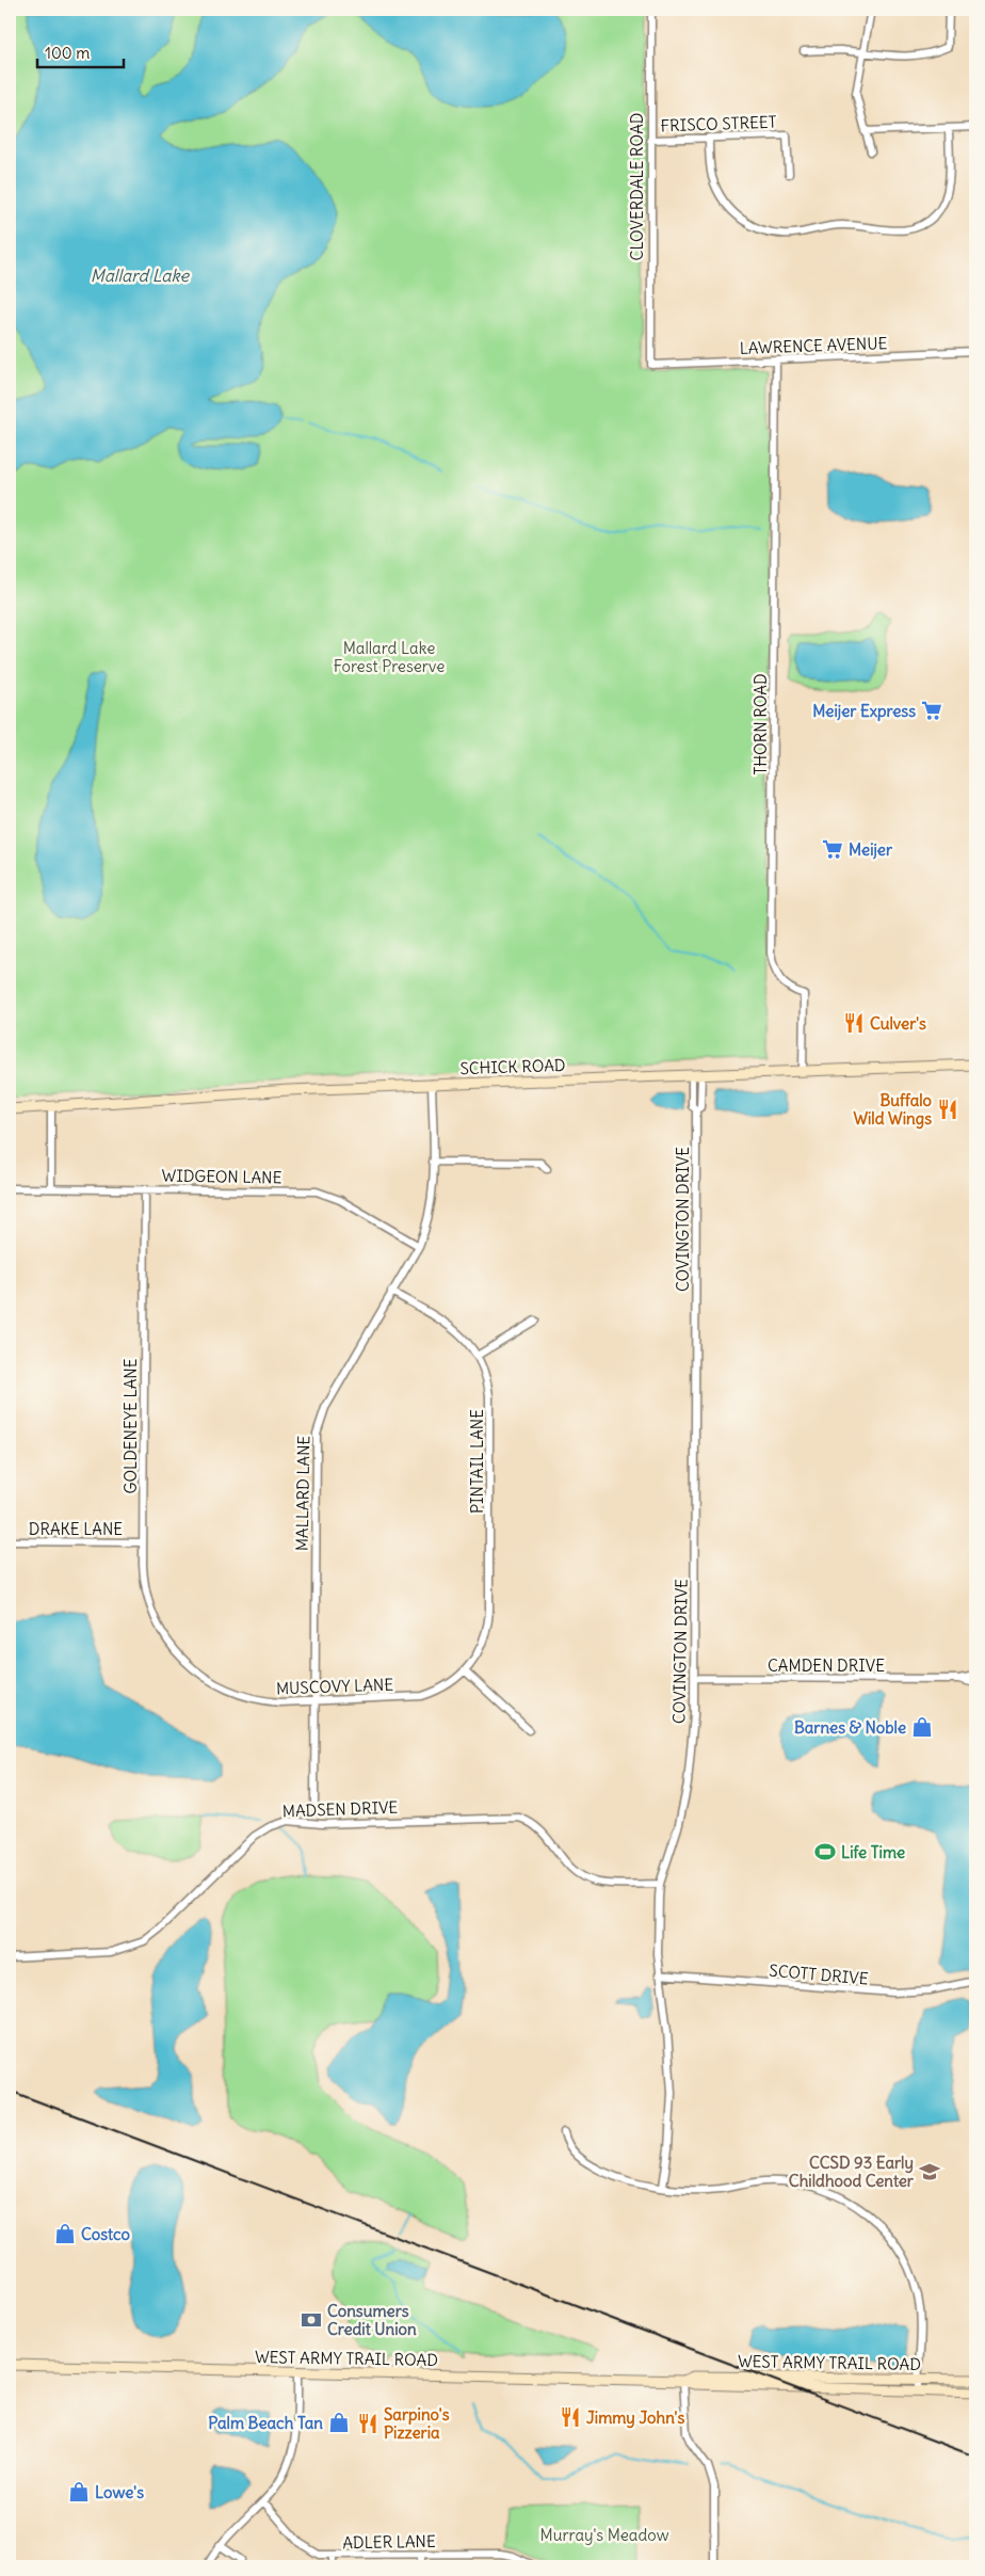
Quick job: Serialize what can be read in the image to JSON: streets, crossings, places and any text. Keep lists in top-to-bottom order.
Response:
{
  "streets": {
    "main road": ["SCHICK ROAD", "WEST ARMY TRAIL ROAD"],
    "street": [
      "FRISCO STREET",
      "CLOVERDALE ROAD",
      "LAWRENCE AVENUE",
      "THORN ROAD",
      "WIDGEON LANE",
      "COVINGTON DRIVE",
      "GOLDENEYE LANE",
      "PINTAIL LANE",
      "MALLARD LANE",
      "DRAKE LANE",
      "CAMDEN DRIVE",
      "MUSCOVY LANE",
      "MADSEN DRIVE",
      "SCOTT DRIVE",
      "ADLER LANE"
    ]
  },
  "crossings": [
    ["FRISCO STREET", "CLOVERDALE ROAD"],
    ["CLOVERDALE ROAD", "LAWRENCE AVENUE"],
    ["LAWRENCE AVENUE", "THORN ROAD"],
    ["THORN ROAD", "SCHICK ROAD"],
    ["SCHICK ROAD", "COVINGTON DRIVE"],
    ["SCHICK ROAD", "MALLARD LANE"],
    ["WIDGEON LANE", "GOLDENEYE LANE"],
    ["WIDGEON LANE", "MALLARD LANE"],
    ["COVINGTON DRIVE", "CAMDEN DRIVE"],
    ["COVINGTON DRIVE", "MADSEN DRIVE"],
    ["COVINGTON DRIVE", "SCOTT DRIVE"],
    ["GOLDENEYE LANE", "DRAKE LANE"],
    ["GOLDENEYE LANE", "MUSCOVY LANE"],
    ["PINTAIL LANE", "MALLARD LANE"],
    ["PINTAIL LANE", "MUSCOVY LANE"],
    ["MALLARD LANE", "MUSCOVY LANE"]
  ],
  "water": ["Mallard Lake"],
  "parks": ["Mallard Lake Forest Preserve", "Murray's Meadow"],
  "places": {
    "supermarket": ["Meijer Express", "Meijer"],
    "restaurant": [
      "Culver's",
      "Buffalo Wild Wings",
      "Jimmy John's",
      "Sarpino's Pizzeria"
    ],
    "shop": [
      "Barnes & Noble",
      "Costco",
      "Palm Beach Tan",
      "Lowe's"
    ],
    "sports": ["Life Time"],
    "school or university": ["CCSD 93 Early Childhood Center"],
    "bank": ["Consumers Credit Union"]
  },
  "scale_bar": "100 m"
}
